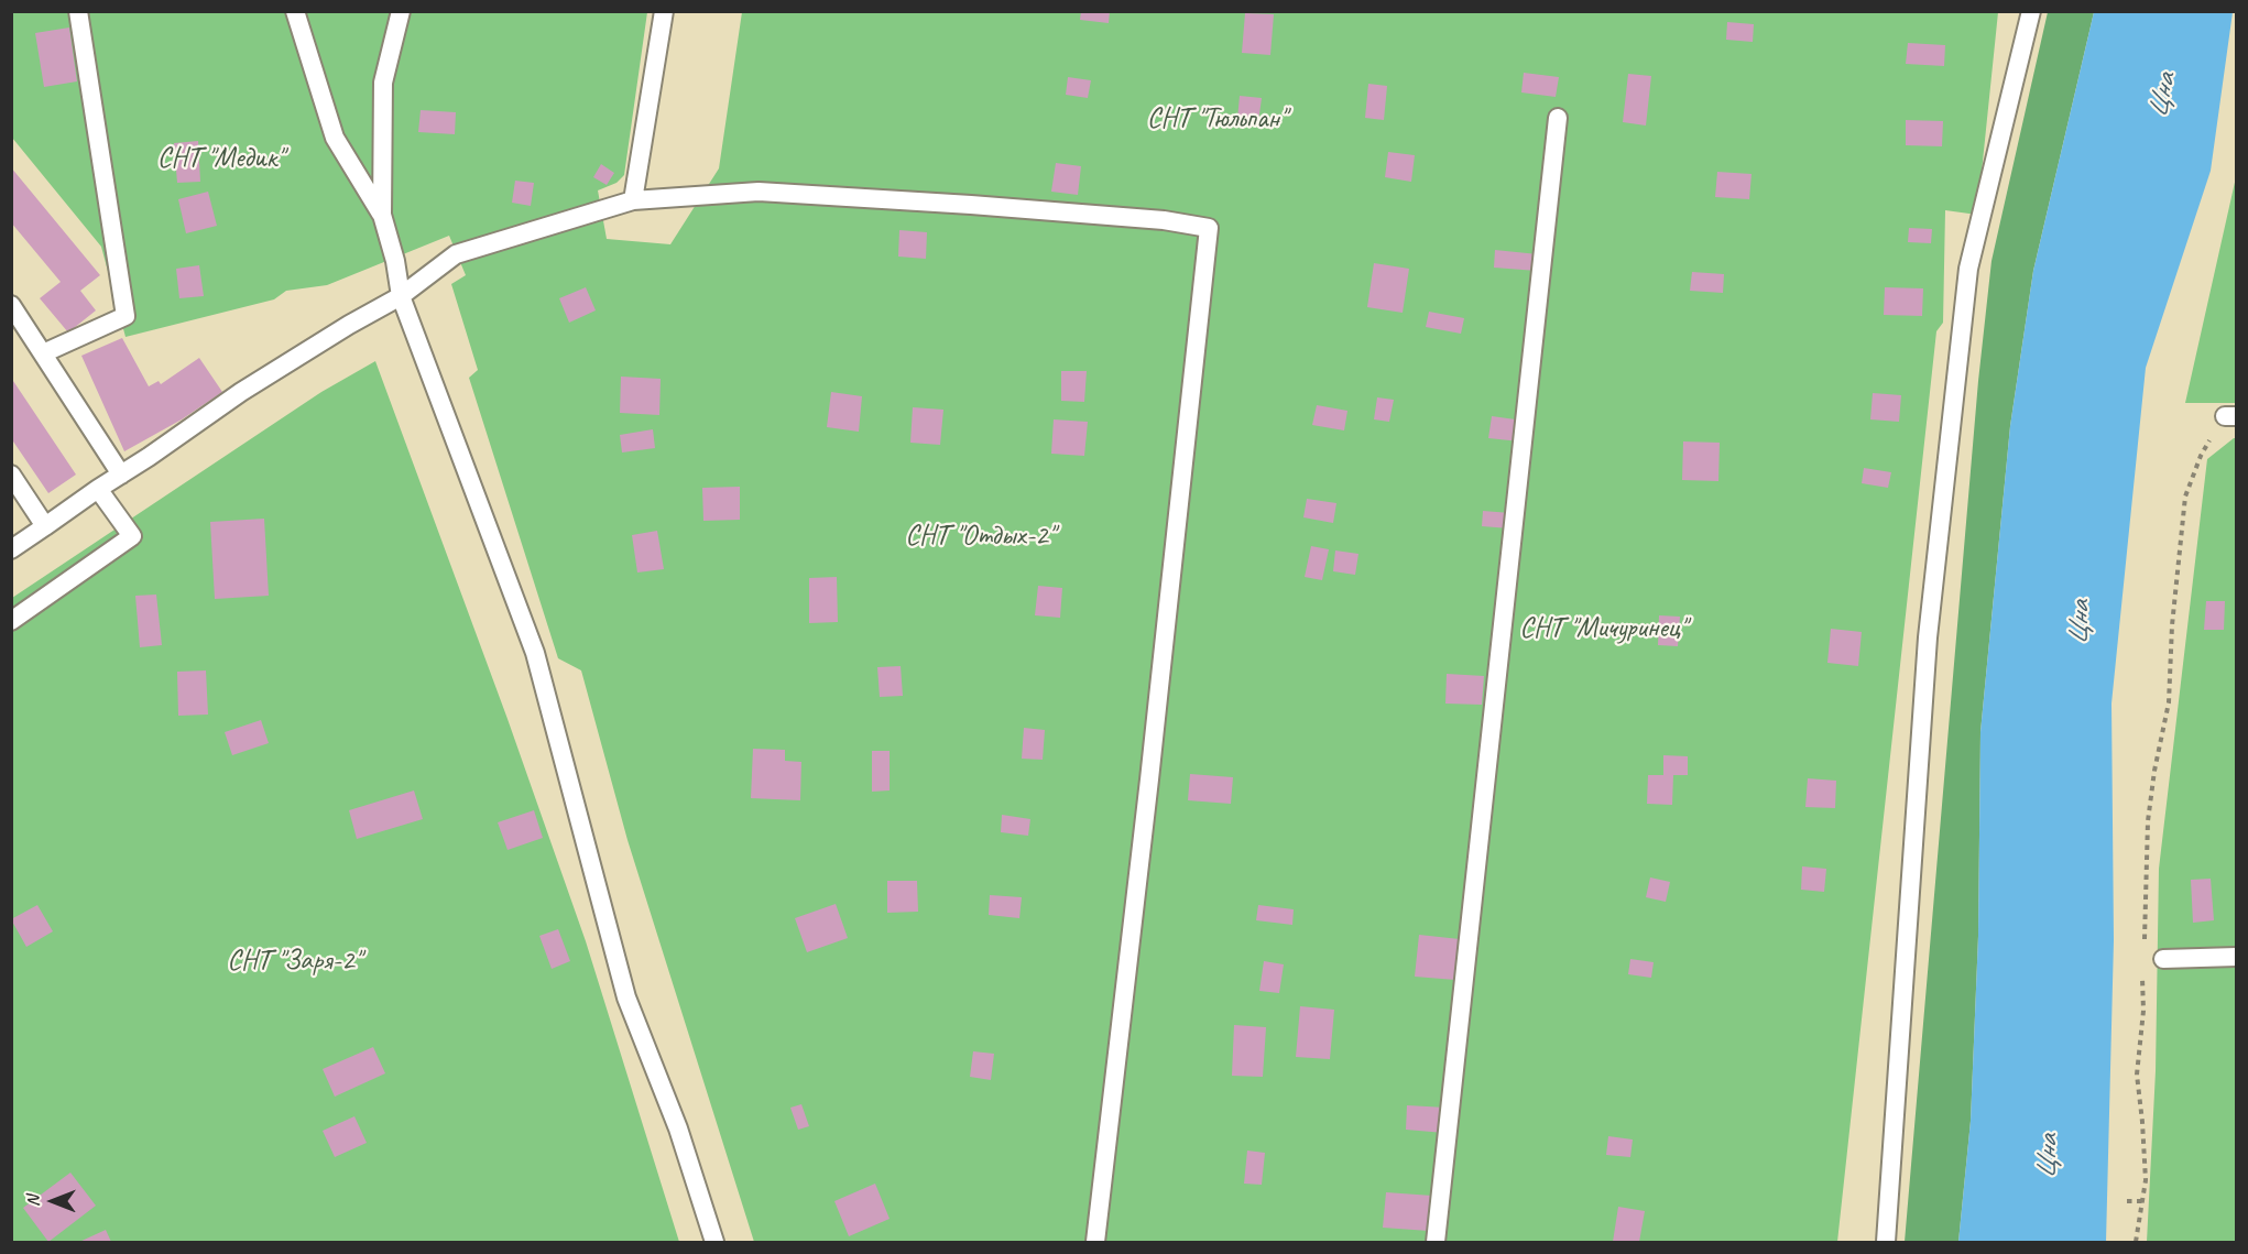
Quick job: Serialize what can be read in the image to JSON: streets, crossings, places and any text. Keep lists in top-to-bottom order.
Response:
{
  "water": ["Цна"],
  "parks": [
    "СНТ \"Тюльпан\"",
    "СНТ \"Медик\"",
    "СНТ \"Отдых-2\"",
    "СНТ \"Мичуринец\"",
    "СНТ \"Заря-2\""
  ],
  "north": "left"
}
